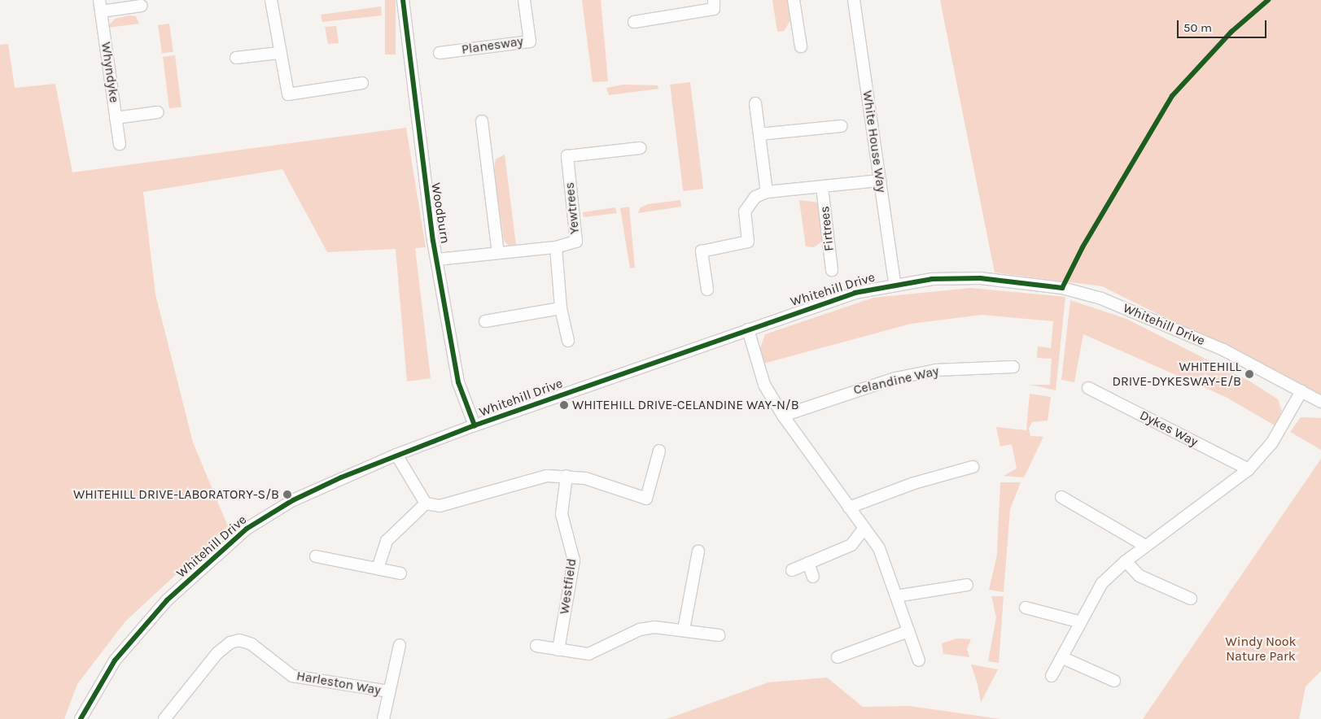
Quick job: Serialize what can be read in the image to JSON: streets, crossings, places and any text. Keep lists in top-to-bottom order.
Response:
{
  "streets": {
    "street": [
      "Planesway",
      "Whyndyke",
      "White House Way",
      "Yewtrees",
      "Woodburn",
      "Firtrees",
      "Whitehill Drive",
      "Celandine Way",
      "Dykes Way",
      "Westfield",
      "Harleston Way"
    ]
  },
  "crossings": [
    ["White House Way", "Firtrees"],
    ["White House Way", "Whitehill Drive"],
    ["Yewtrees", "Woodburn"],
    ["Woodburn", "Whitehill Drive"]
  ],
  "parks": ["Windy Nook Nature Park"],
  "places": ["WHITEHILL DRIVE-DYKESWAY-E/B", "WHITEHILL DRIVE-CELANDINE WAY-N/B", "WHITEHILL DRIVE-LABORATORY-S/B"],
  "scale_bar": "50 m"
}
